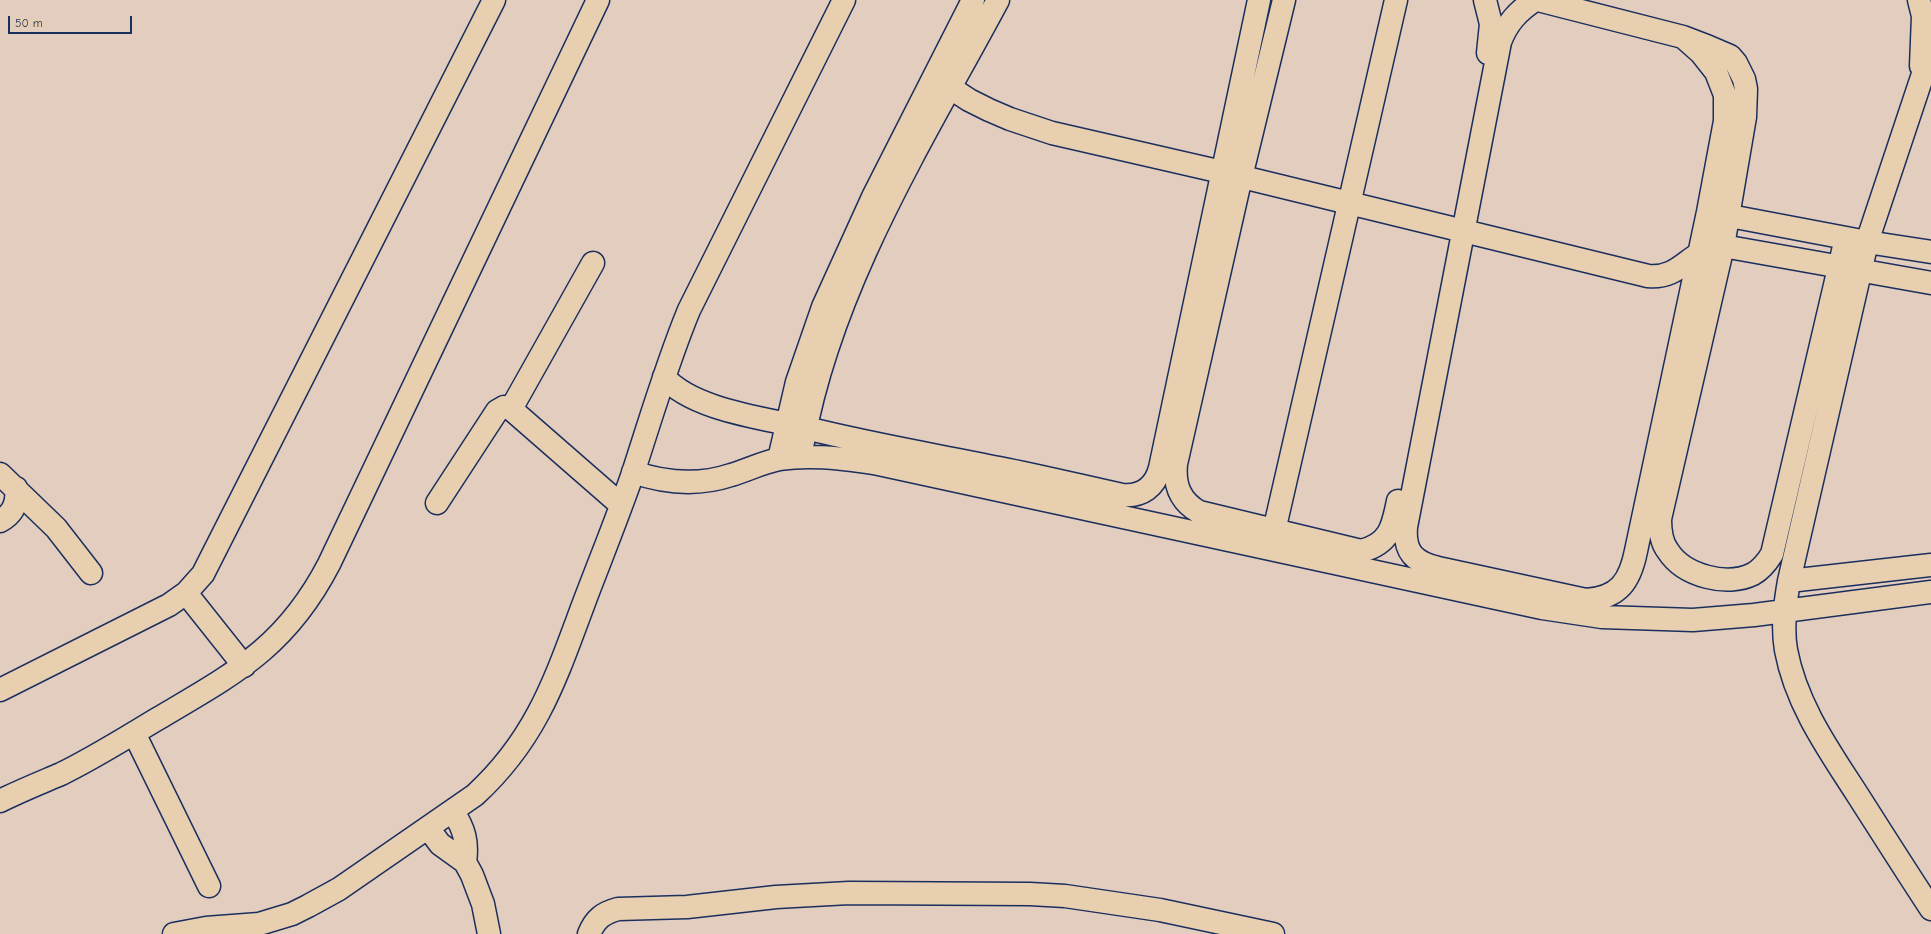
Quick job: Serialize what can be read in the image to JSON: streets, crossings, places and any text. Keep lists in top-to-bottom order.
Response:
{
  "scale_bar": "50 m"
}
